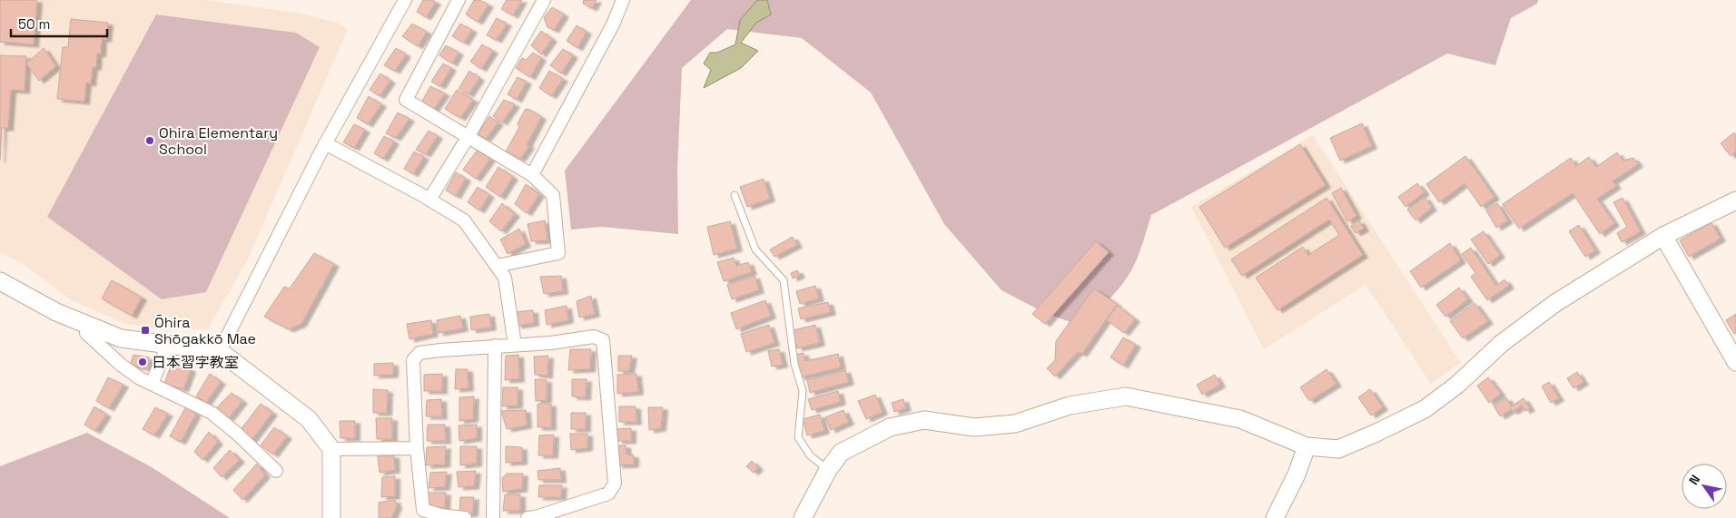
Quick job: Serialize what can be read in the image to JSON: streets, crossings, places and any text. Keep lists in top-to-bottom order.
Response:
{
  "places": {
    "other": ["Ohira Elementary School", "日本習字教室"],
    "transit": ["Ōhira Shōgakkō Mae"]
  },
  "scale_bar": "50 m",
  "north": "top left"
}
